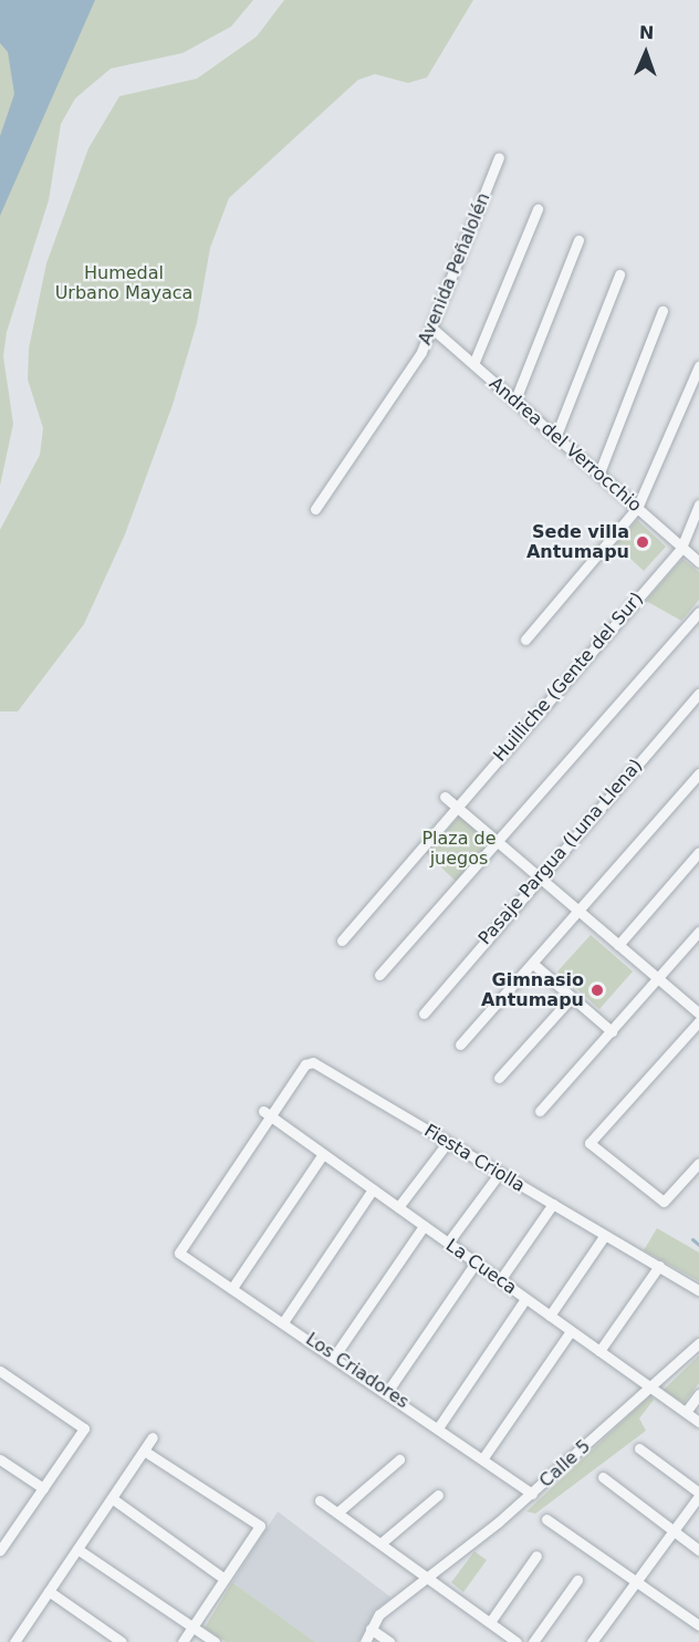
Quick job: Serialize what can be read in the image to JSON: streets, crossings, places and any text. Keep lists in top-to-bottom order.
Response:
{
  "streets": {
    "street": [
      "Avenida Peñalolén",
      "Andrea del Verrocchio",
      "Huilliche (Gente del Sur)",
      "Pasaje Pargua (Luna Llena)",
      "Fiesta Criolla",
      "La Cueca",
      "Los Criadores",
      "Calle 5"
    ]
  },
  "crossings": [
    ["Avenida Peñalolén", "Andrea del Verrocchio"],
    ["Andrea del Verrocchio", "Huilliche (Gente del Sur)"],
    ["Fiesta Criolla", "La Cueca"],
    ["Fiesta Criolla", "Los Criadores"],
    ["La Cueca", "Los Criadores"],
    ["La Cueca", "Calle 5"],
    ["Los Criadores", "Calle 5"]
  ],
  "parks": ["Humedal Urbano Mayaca", "Plaza de juegos"],
  "places": ["Sede villa Antumapu", "Gimnasio Antumapu"],
  "north": "top"
}
